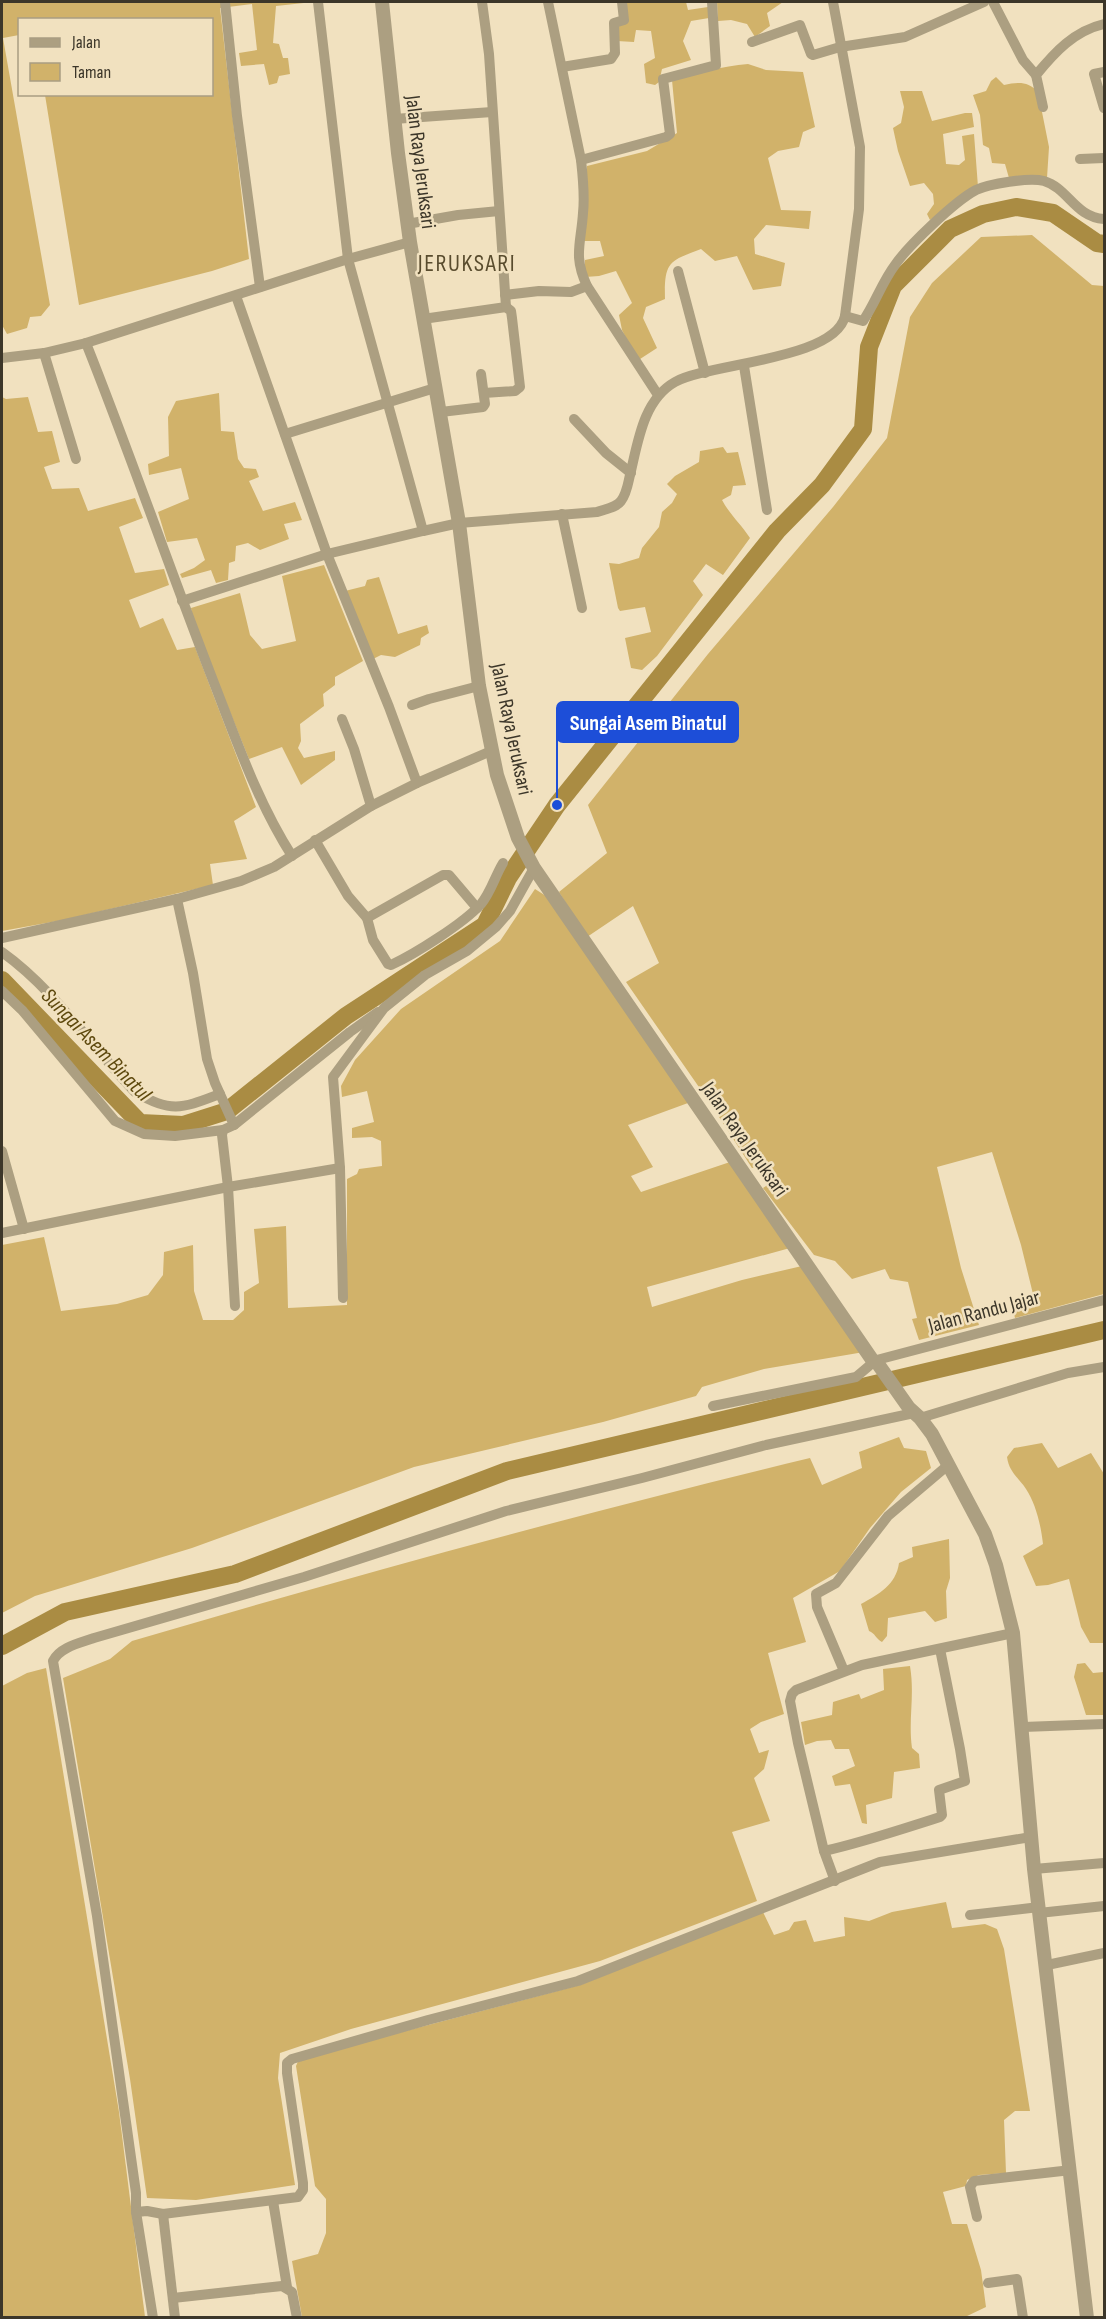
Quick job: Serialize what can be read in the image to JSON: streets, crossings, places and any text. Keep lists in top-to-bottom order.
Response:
{
  "streets": {
    "street": ["Jalan Raya Jeruksari", "Jalan Randu Jajar"]
  },
  "crossings": [
    ["Jalan Raya Jeruksari", "Jalan Randu Jajar"]
  ],
  "districts": ["JERUKSARI"],
  "water": ["Sungai Asem Binatul"],
  "places": ["Sungai Asem Binatul"],
  "legend": ["Jalan", "Taman"]
}
